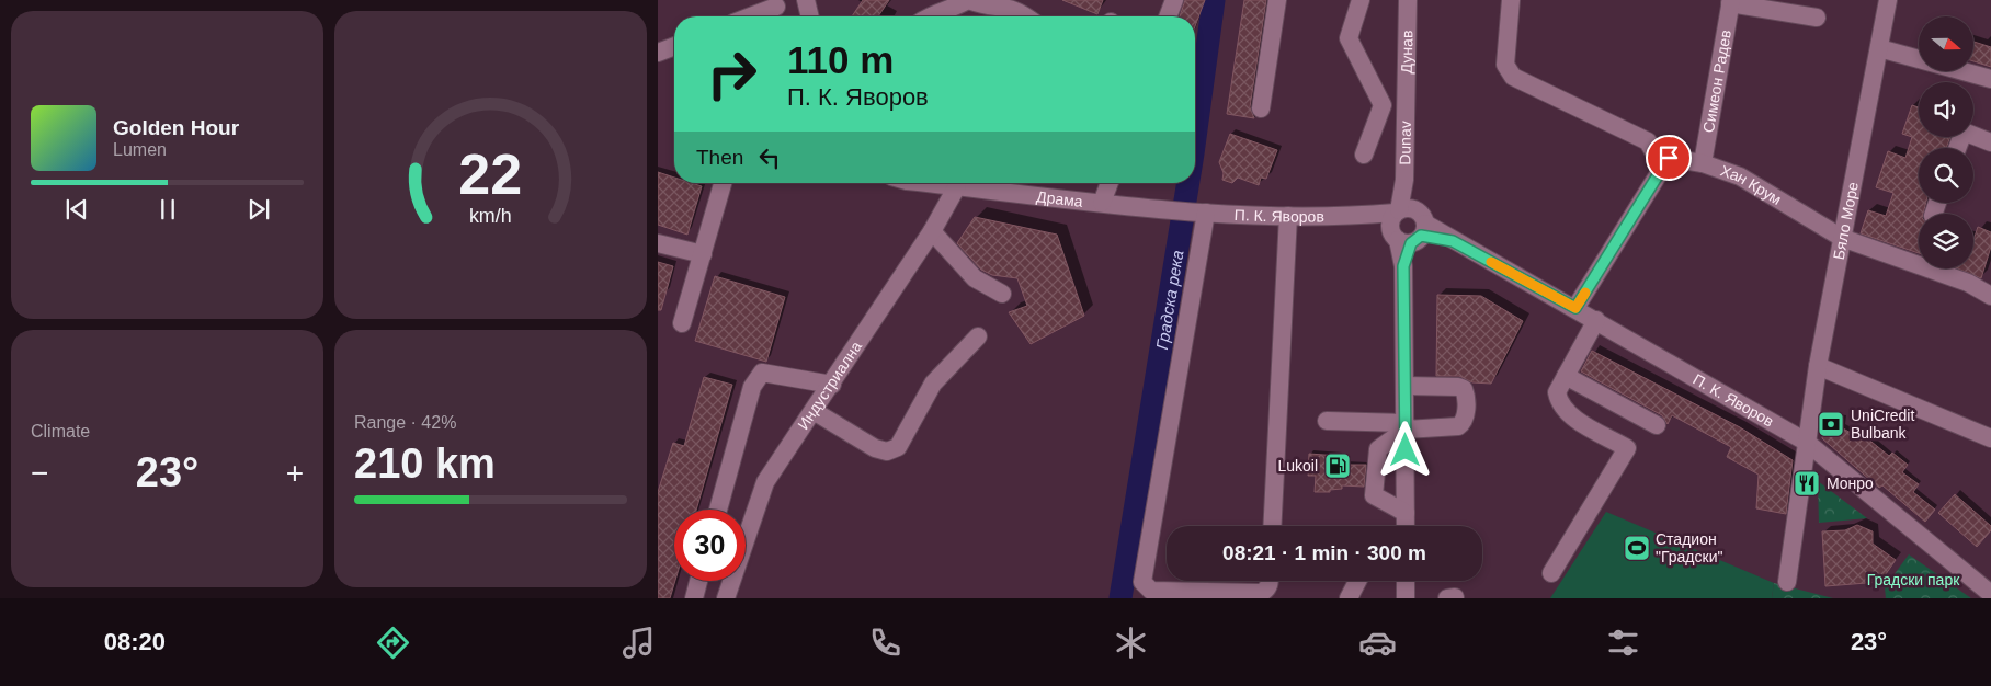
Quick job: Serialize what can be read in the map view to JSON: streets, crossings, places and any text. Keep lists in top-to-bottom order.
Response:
{
  "streets": {
    "street": [
      "Дунав",
      "Симеон Радев",
      "Dunav",
      "Хан Крум",
      "Драма",
      "П. К. Яворов",
      "Бяло Море",
      "Индустриална"
    ]
  },
  "crossings": [
    ["Дунав", "Dunav"],
    ["Симеон Радев", "Хан Крум"],
    ["Dunav", "П. К. Яворов"],
    ["Хан Крум", "Бяло Море"],
    ["Драма", "П. К. Яворов"],
    ["Драма", "Индустриална"],
    ["П. К. Яворов", "Бяло Море"]
  ],
  "water": ["Градска река"],
  "parks": ["Градски парк"],
  "places": {
    "bank": ["UniCredit Bulbank"],
    "fuel station": ["Lukoil"],
    "restaurant": ["Монро"],
    "sports": ["Стадион \"Градски\""]
  },
  "north": "right",
  "page": {
    "turn": ["110 m", "П. К. Яворов"],
    "song": ["Golden Hour", "Lumen"],
    "then": "Then",
    "tile": [
      "Climate",
      ["Range · 42%", "210 km"]
    ],
    "heat": ["−", "23°", "+"],
    "limit": "30",
    "trip": "08:21 · 1 min · 300 m",
    "tabs": ["08:20", "23°"],
    "gauge": ["22", "km/h"]
  }
}
